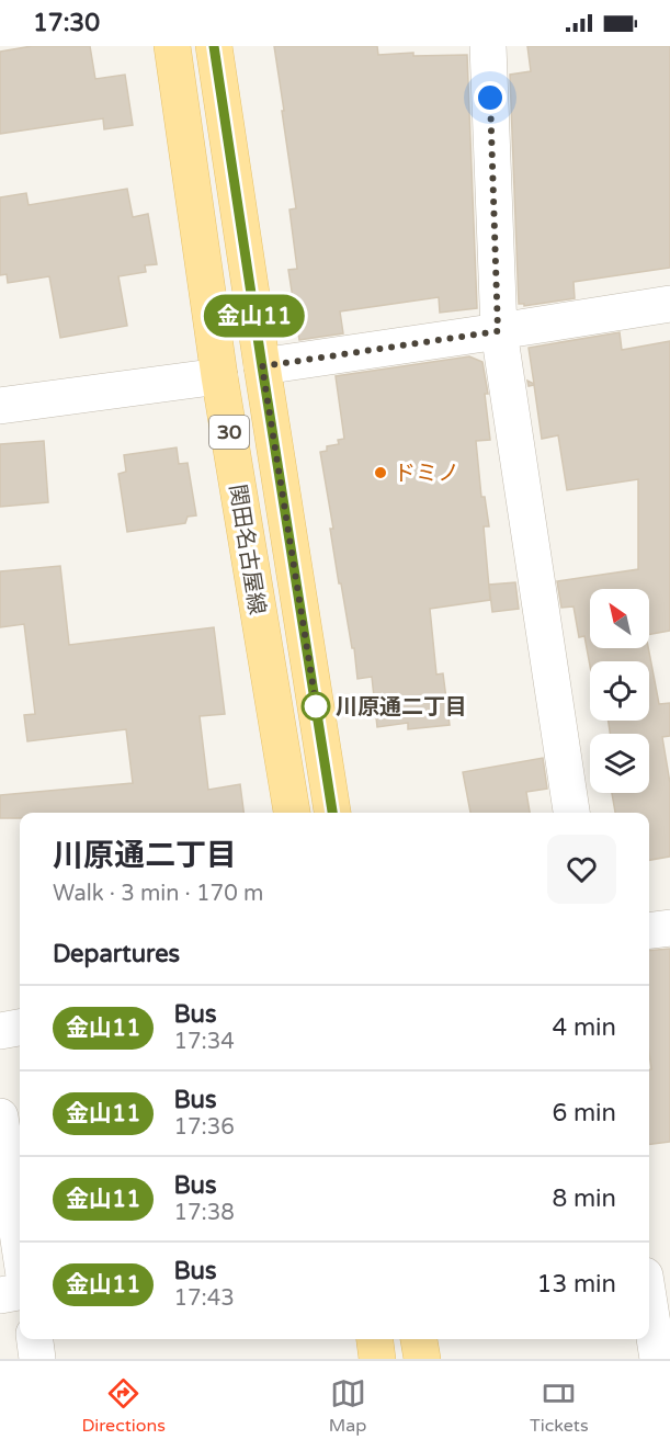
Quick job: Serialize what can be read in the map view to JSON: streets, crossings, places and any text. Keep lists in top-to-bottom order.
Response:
{
  "streets": {
    "main road": ["30", "関田名古屋線"]
  },
  "places": ["ドミノ", "川原通二丁目"],
  "lines": ["bus line 金山11"],
  "north": "top left",
  "page": {
    "status": "17:30",
    "on_map": "金山11",
    "heading": [
      ["川原通二丁目", "Walk · 3 min · 170 m"],
      "Departures"
    ],
    "list": [
      {
        "mark": "金山11",
        "name": "Bus",
        "note": "17:34",
        "value": "4 min"
      },
      {
        "mark": "金山11",
        "name": "Bus",
        "note": "17:36",
        "value": "6 min"
      },
      {
        "mark": "金山11",
        "name": "Bus",
        "note": "17:38",
        "value": "8 min"
      },
      {
        "mark": "金山11",
        "name": "Bus",
        "note": "17:43",
        "value": "13 min"
      }
    ],
    "tabs": ["Directions", "Map", "Tickets"]
  }
}
